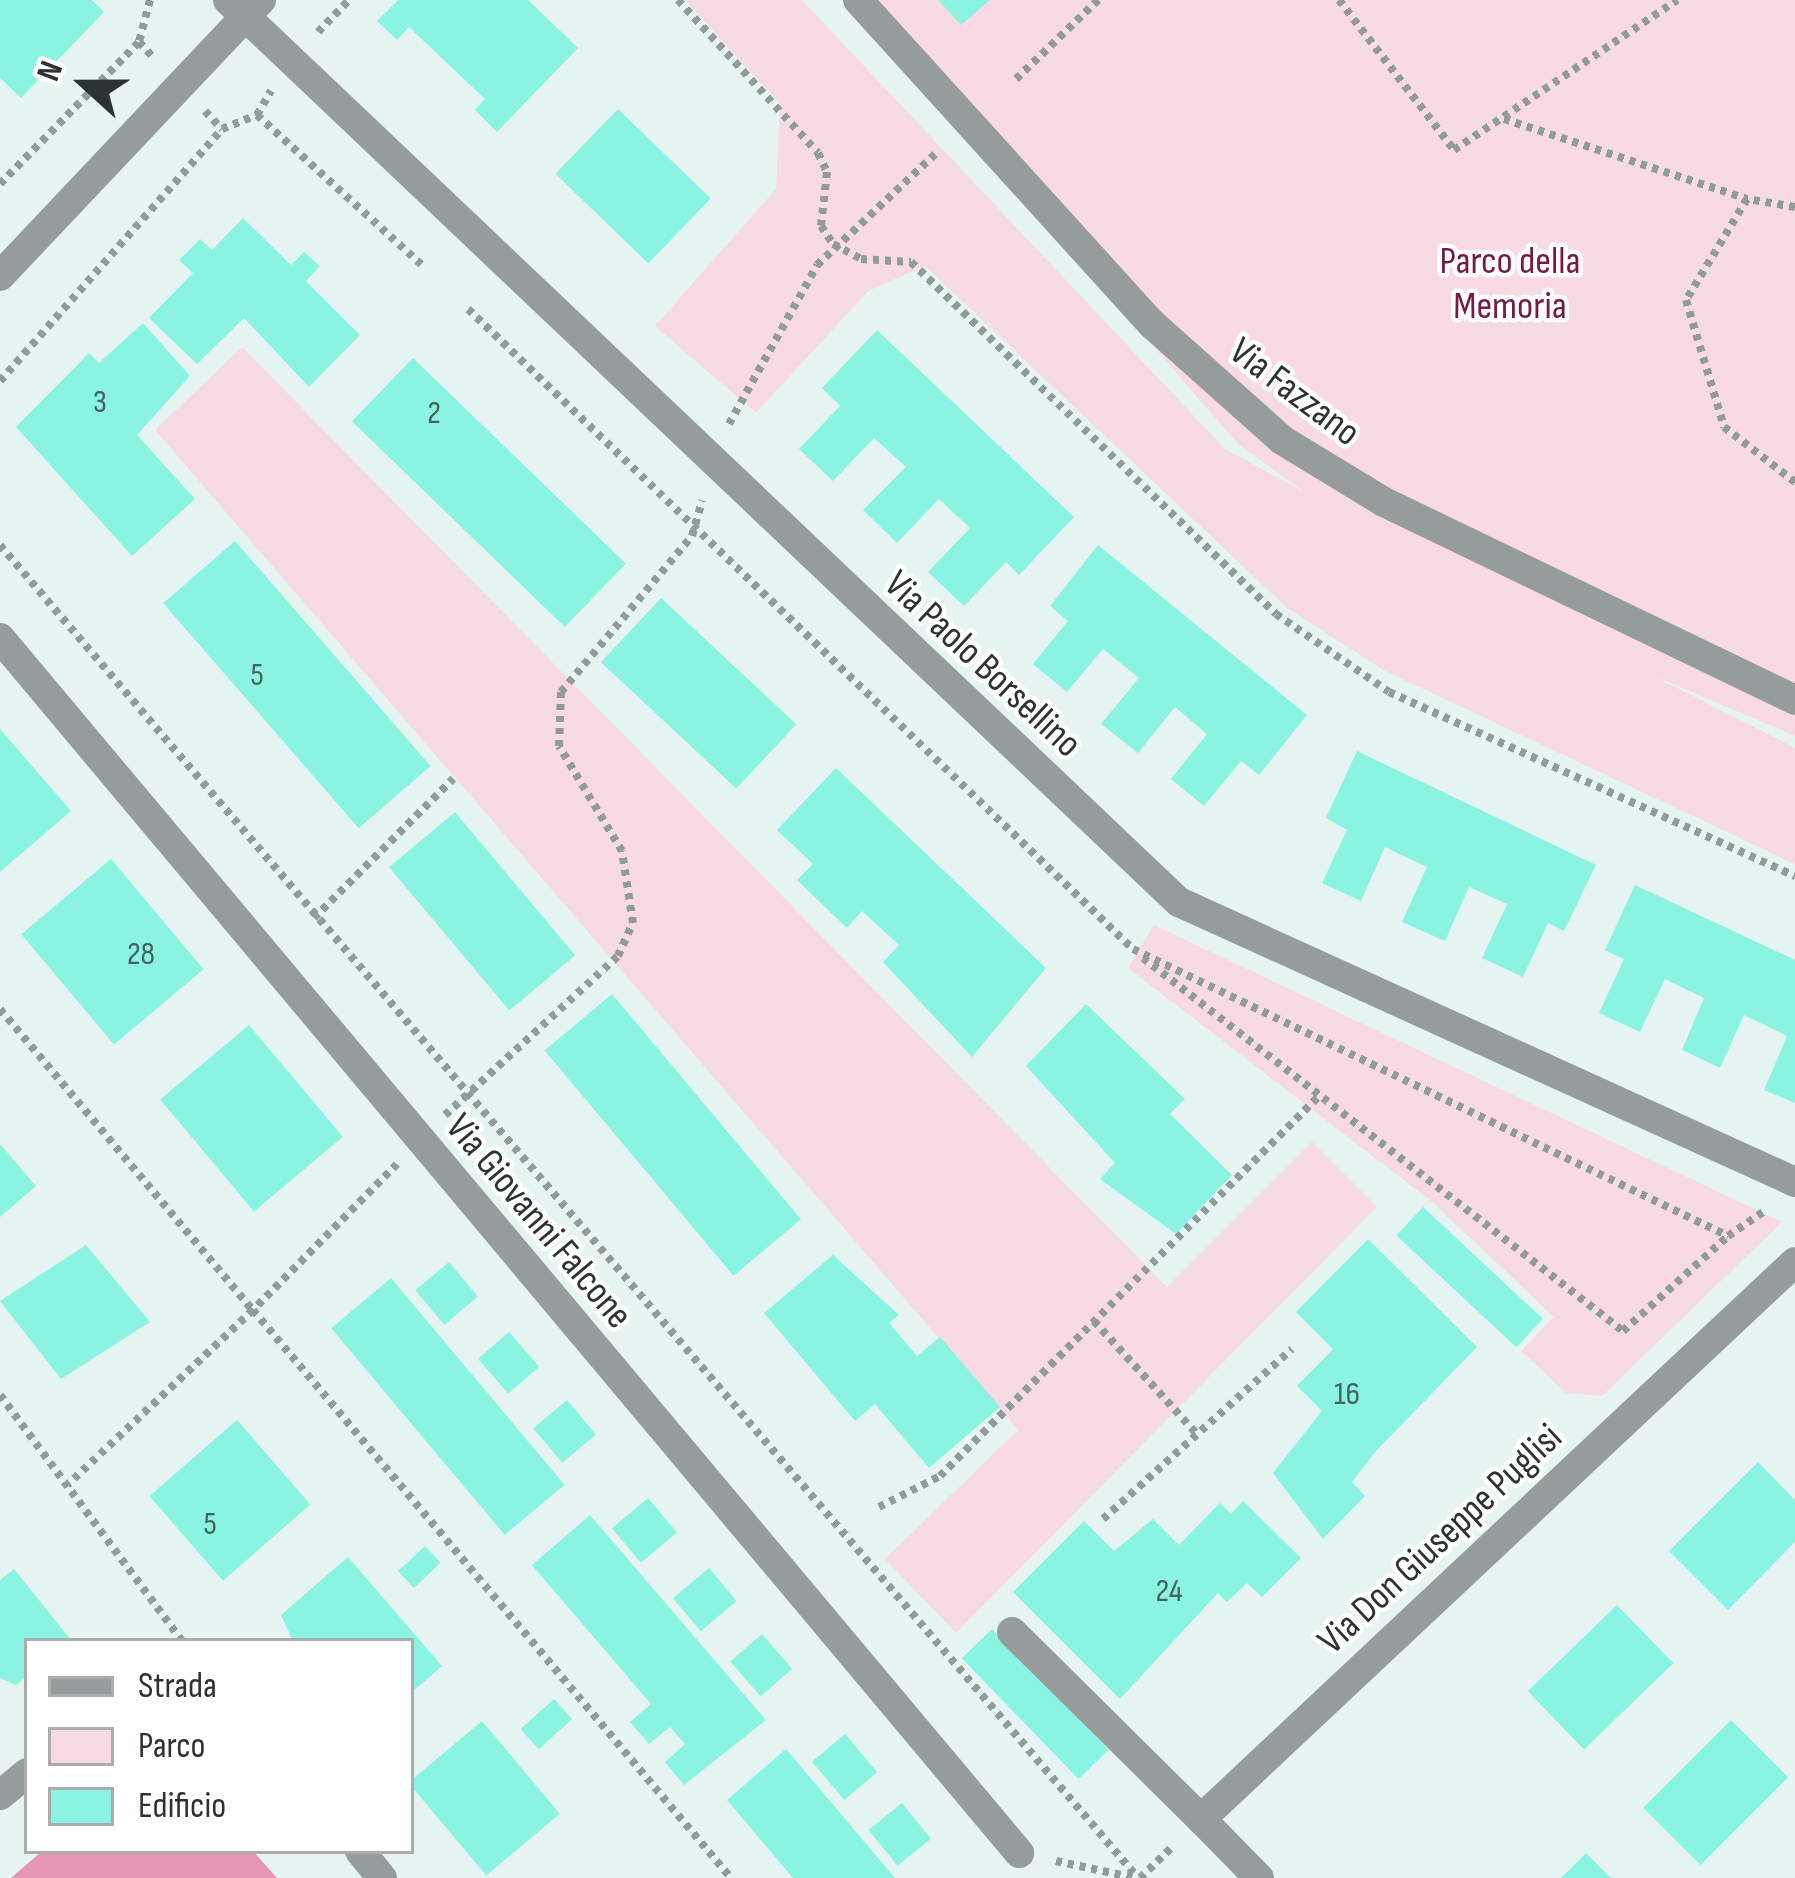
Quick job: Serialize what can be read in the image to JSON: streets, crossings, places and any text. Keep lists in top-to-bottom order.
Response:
{
  "streets": {
    "street": [
      "Via Fazzano",
      "Via Paolo Borsellino",
      "Via Giovanni Falcone",
      "Via Don Giuseppe Puglisi"
    ]
  },
  "parks": ["Parco della Memoria"],
  "house_numbers": [
    "3",
    "2",
    "5",
    "28",
    "16",
    "5",
    "24"
  ],
  "legend": ["Strada", "Parco", "Edificio"],
  "north": "left"
}
